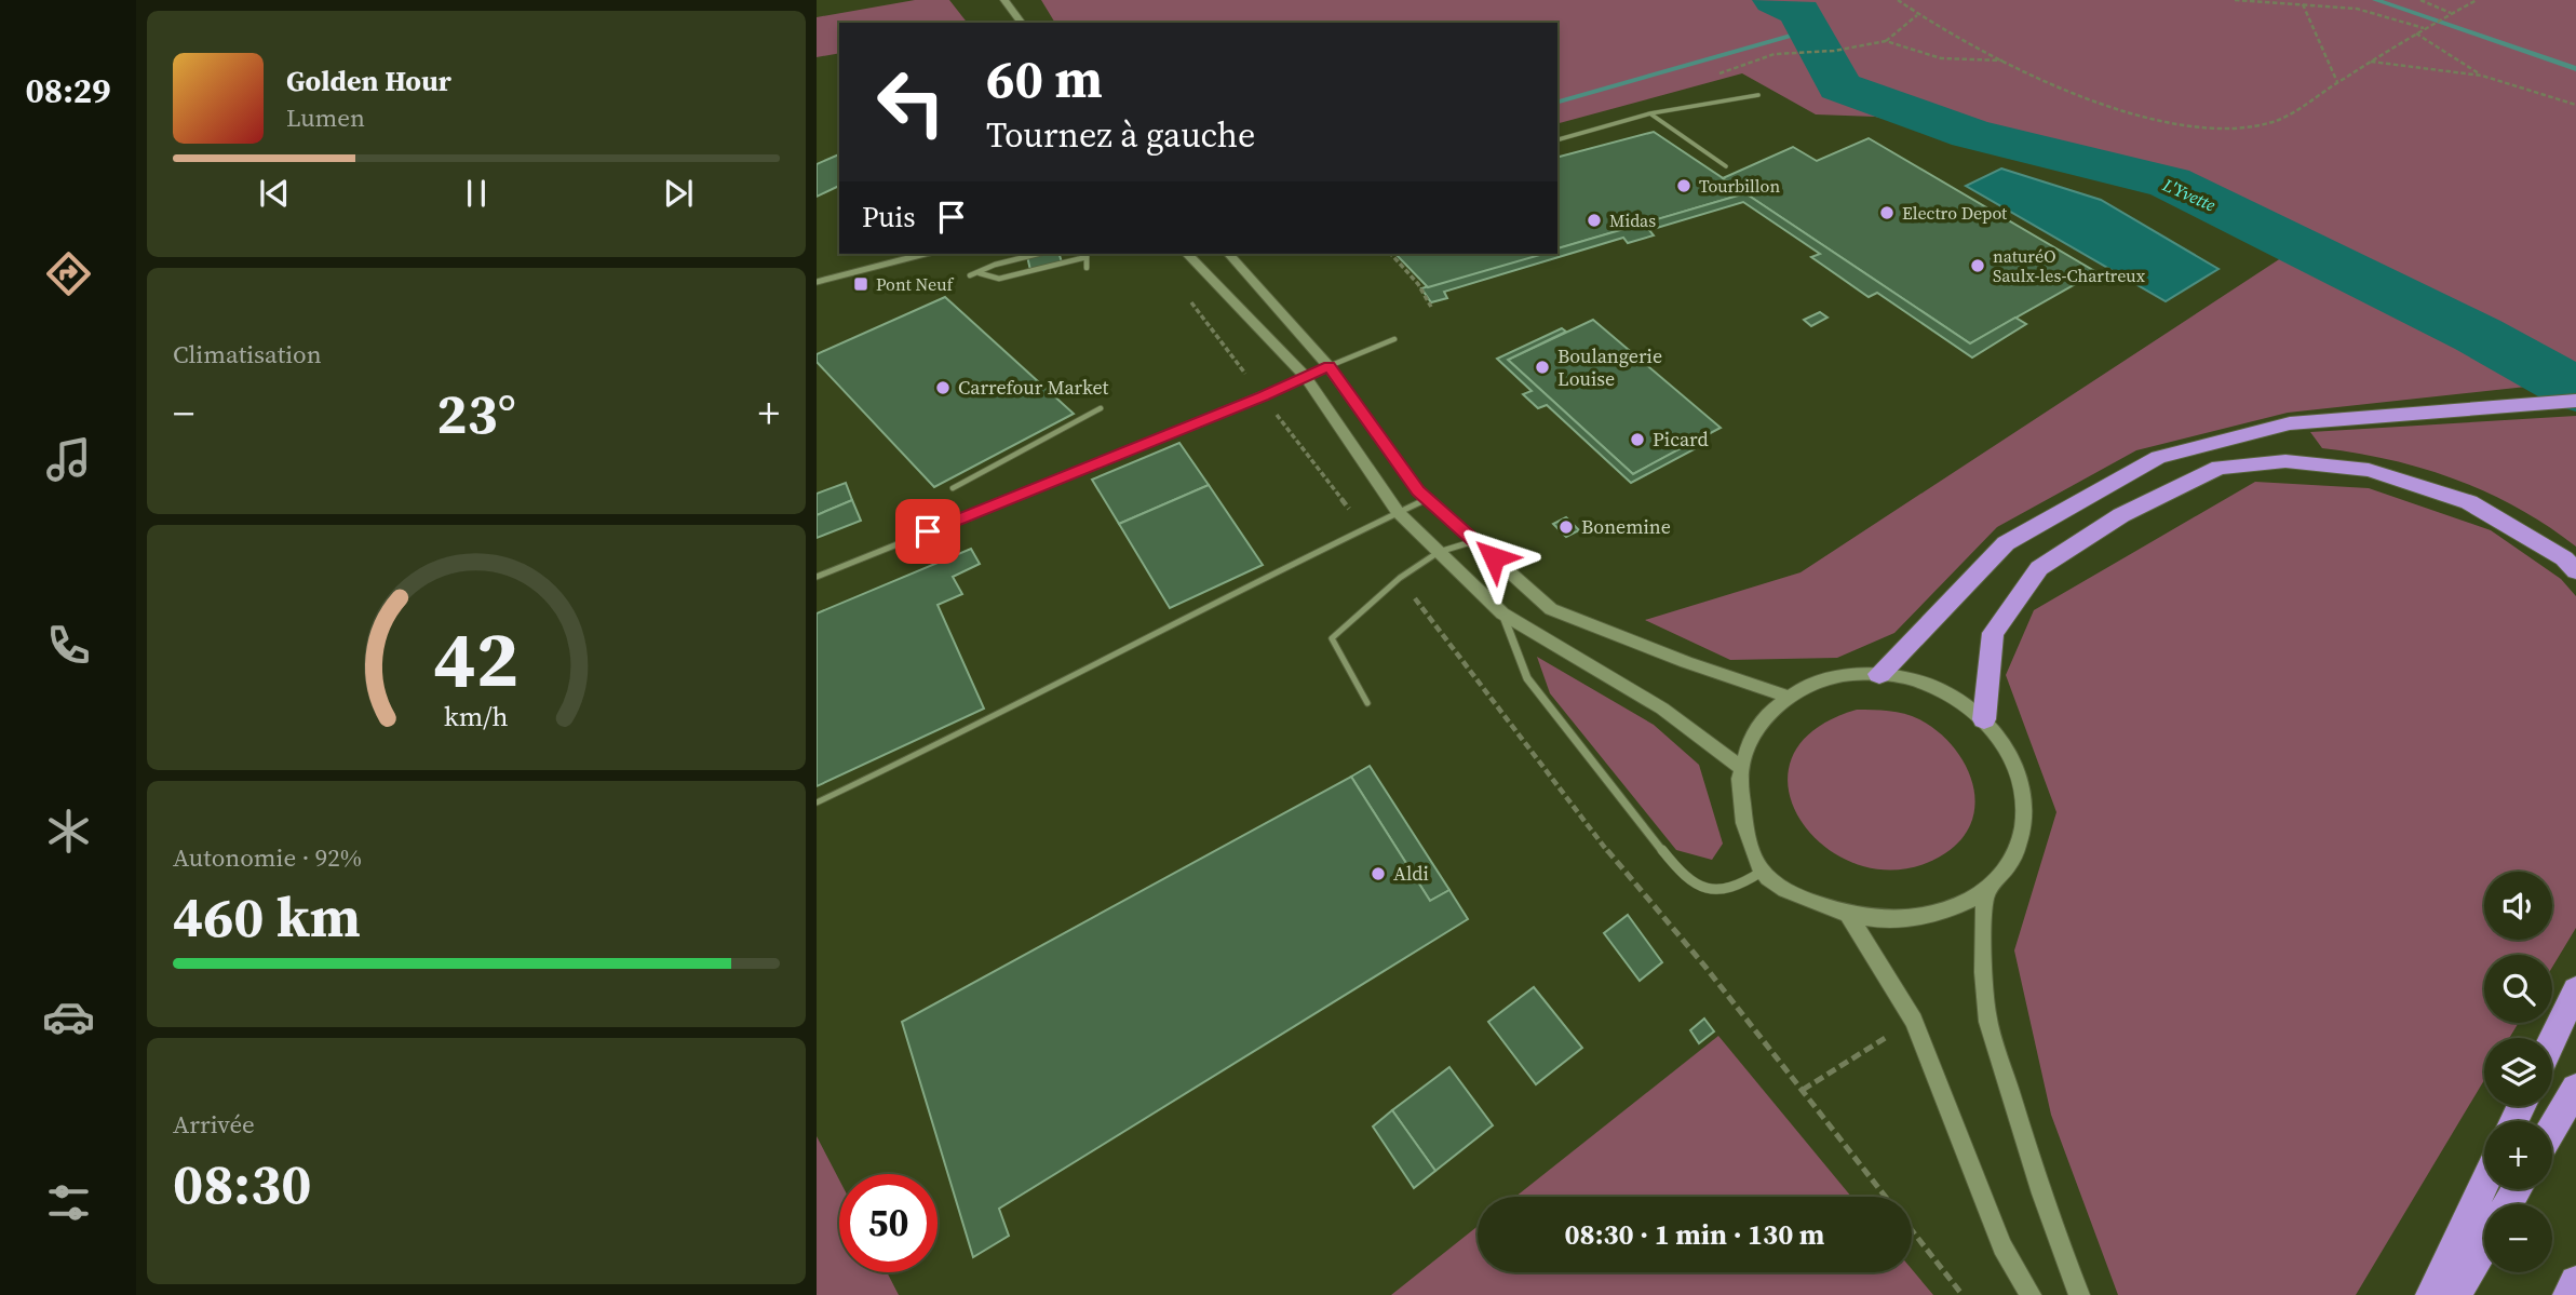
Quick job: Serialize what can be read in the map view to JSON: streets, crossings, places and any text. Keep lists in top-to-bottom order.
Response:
{
  "water": ["L'Yvette"],
  "places": {
    "other": [
      "Tourbillon",
      "Electro Depot",
      "Midas",
      "naturéO Saulx-les-Chartreux",
      "Boulangerie Louise",
      "Carrefour Market",
      "Picard",
      "Bonemine",
      "Aldi"
    ],
    "transit": ["Pont Neuf"]
  },
  "page": {
    "tabs": "08:29",
    "turn": ["60 m", "Tournez à gauche"],
    "song": ["Golden Hour", "Lumen"],
    "then": "Puis",
    "tile": [
      "Climatisation",
      ["Autonomie · 92%", "460 km"],
      ["Arrivée", "08:30"]
    ],
    "heat": ["−", "23°", "+"],
    "map_buttons": ["+", "−"],
    "limit": "50",
    "trip": "08:30 · 1 min · 130 m",
    "gauge": ["42", "km/h"]
  }
}
